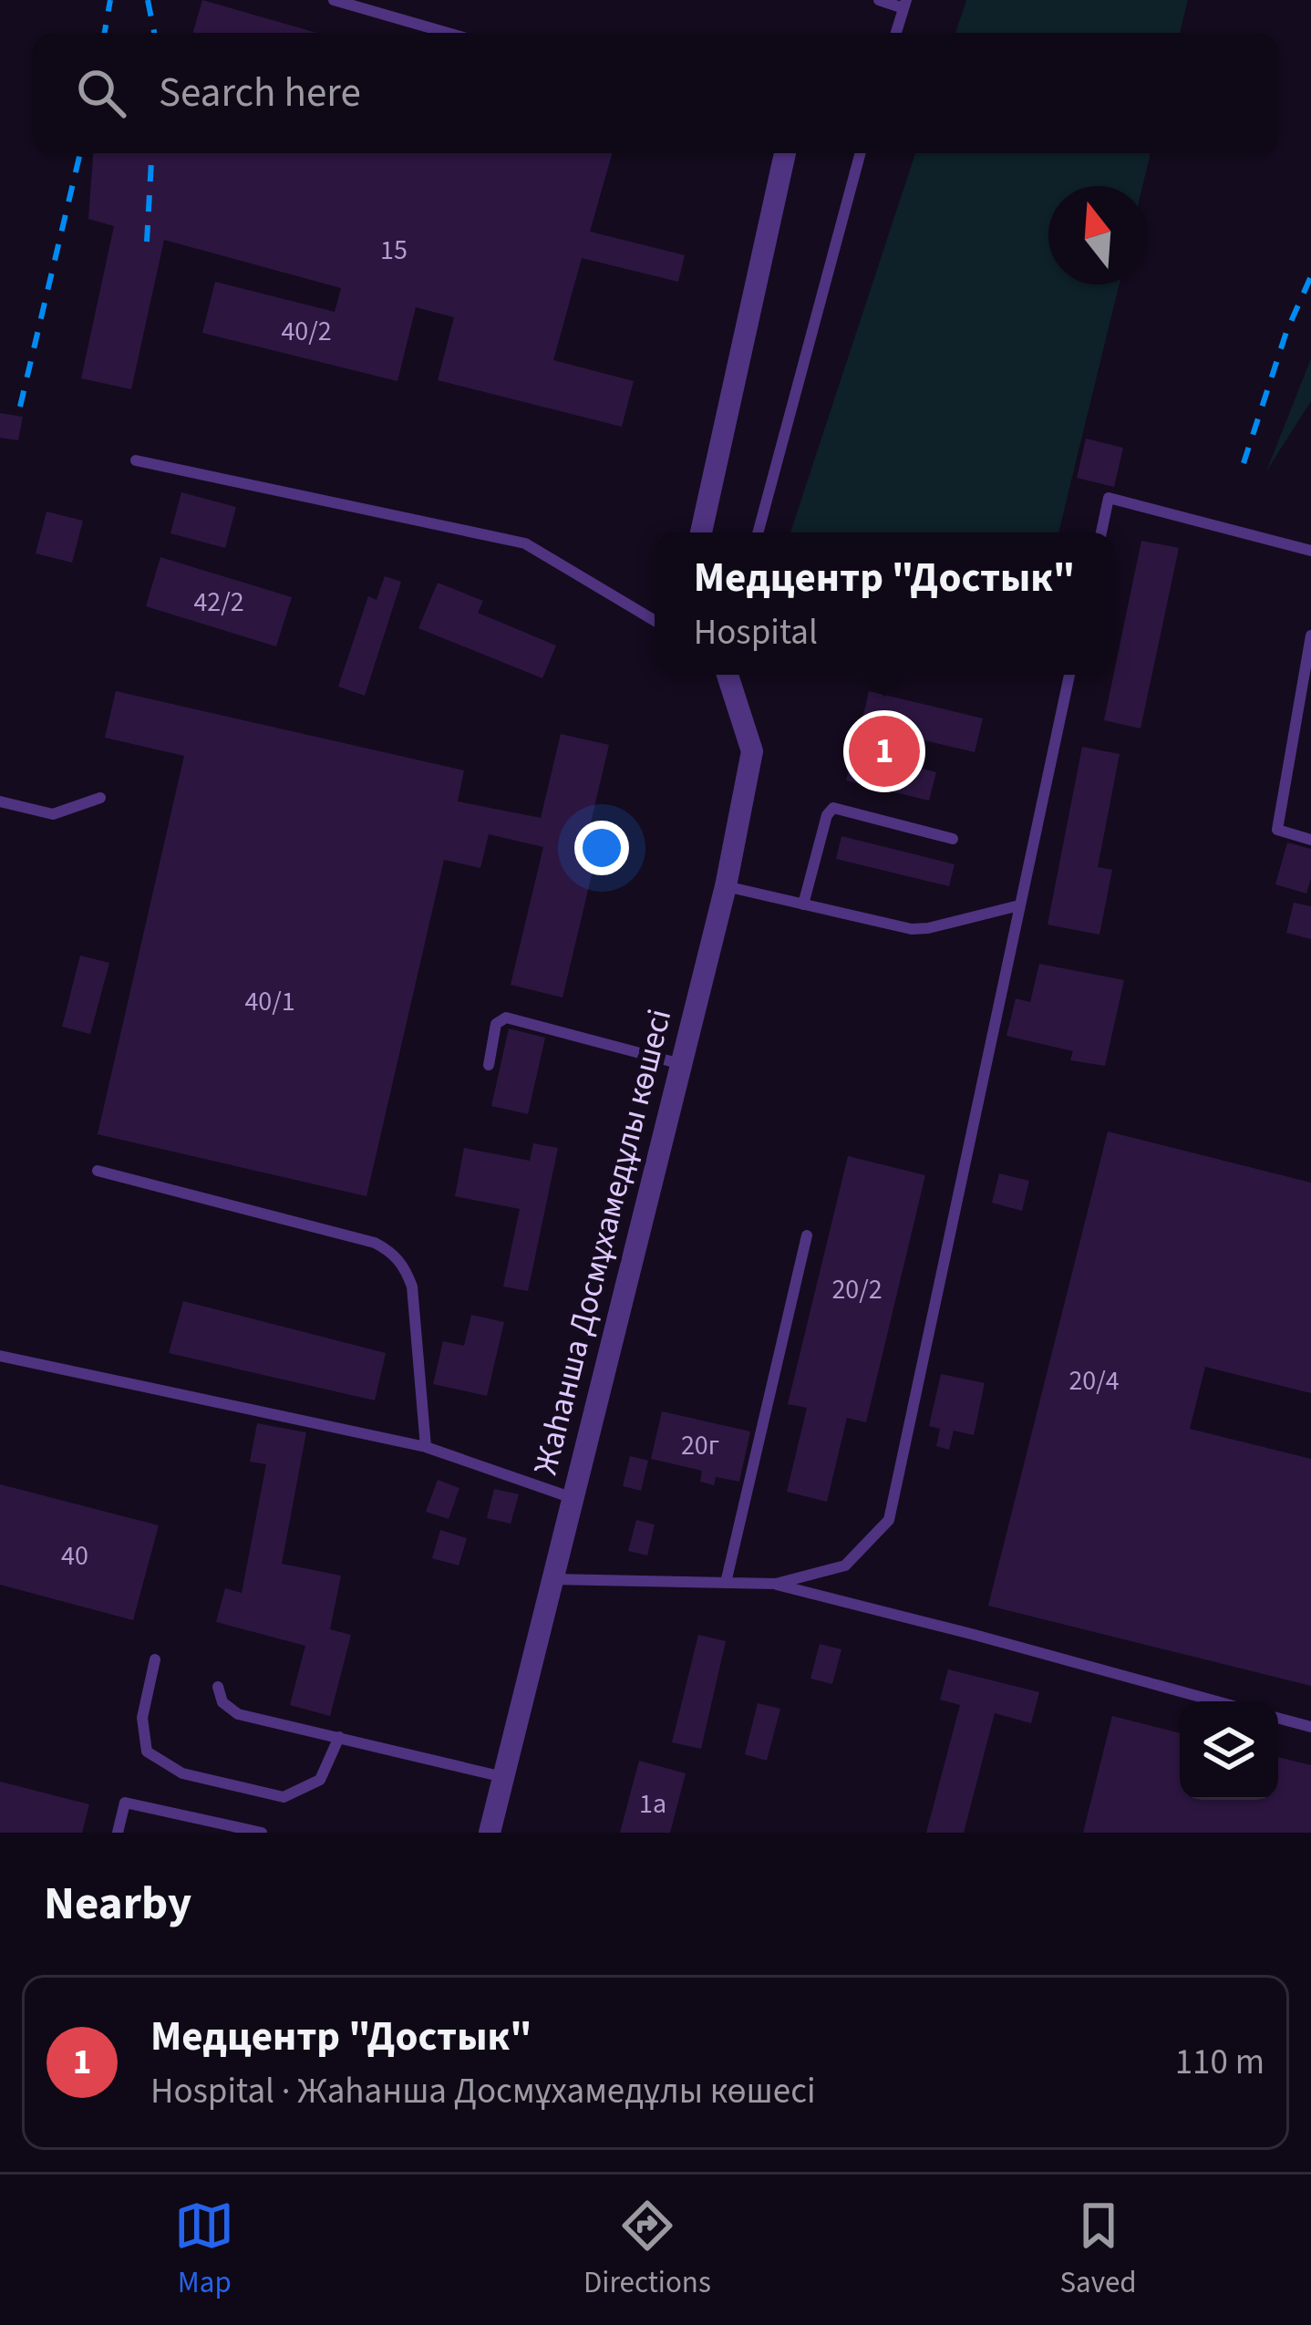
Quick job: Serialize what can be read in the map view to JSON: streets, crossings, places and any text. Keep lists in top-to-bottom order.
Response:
{
  "streets": {
    "street": ["Жаһанша Досмұхамедұлы көшесі"]
  },
  "house_numbers": [
    "15",
    "40/2",
    "42/2",
    "40/1",
    "20/2",
    "20/4",
    "20г",
    "40",
    "1а"
  ],
  "north": "top",
  "page": {
    "search": "Search here",
    "popup": ["Медцентр \"Достык\"", "Hospital"],
    "pins": "1",
    "heading": "Nearby",
    "list": [
      {
        "mark": "1",
        "name": "Медцентр \"Достык\"",
        "note": "Hospital · Жаһанша Досмұхамедұлы көшесі",
        "value": "110 m"
      }
    ],
    "nav": ["Map", "Directions", "Saved"]
  }
}
